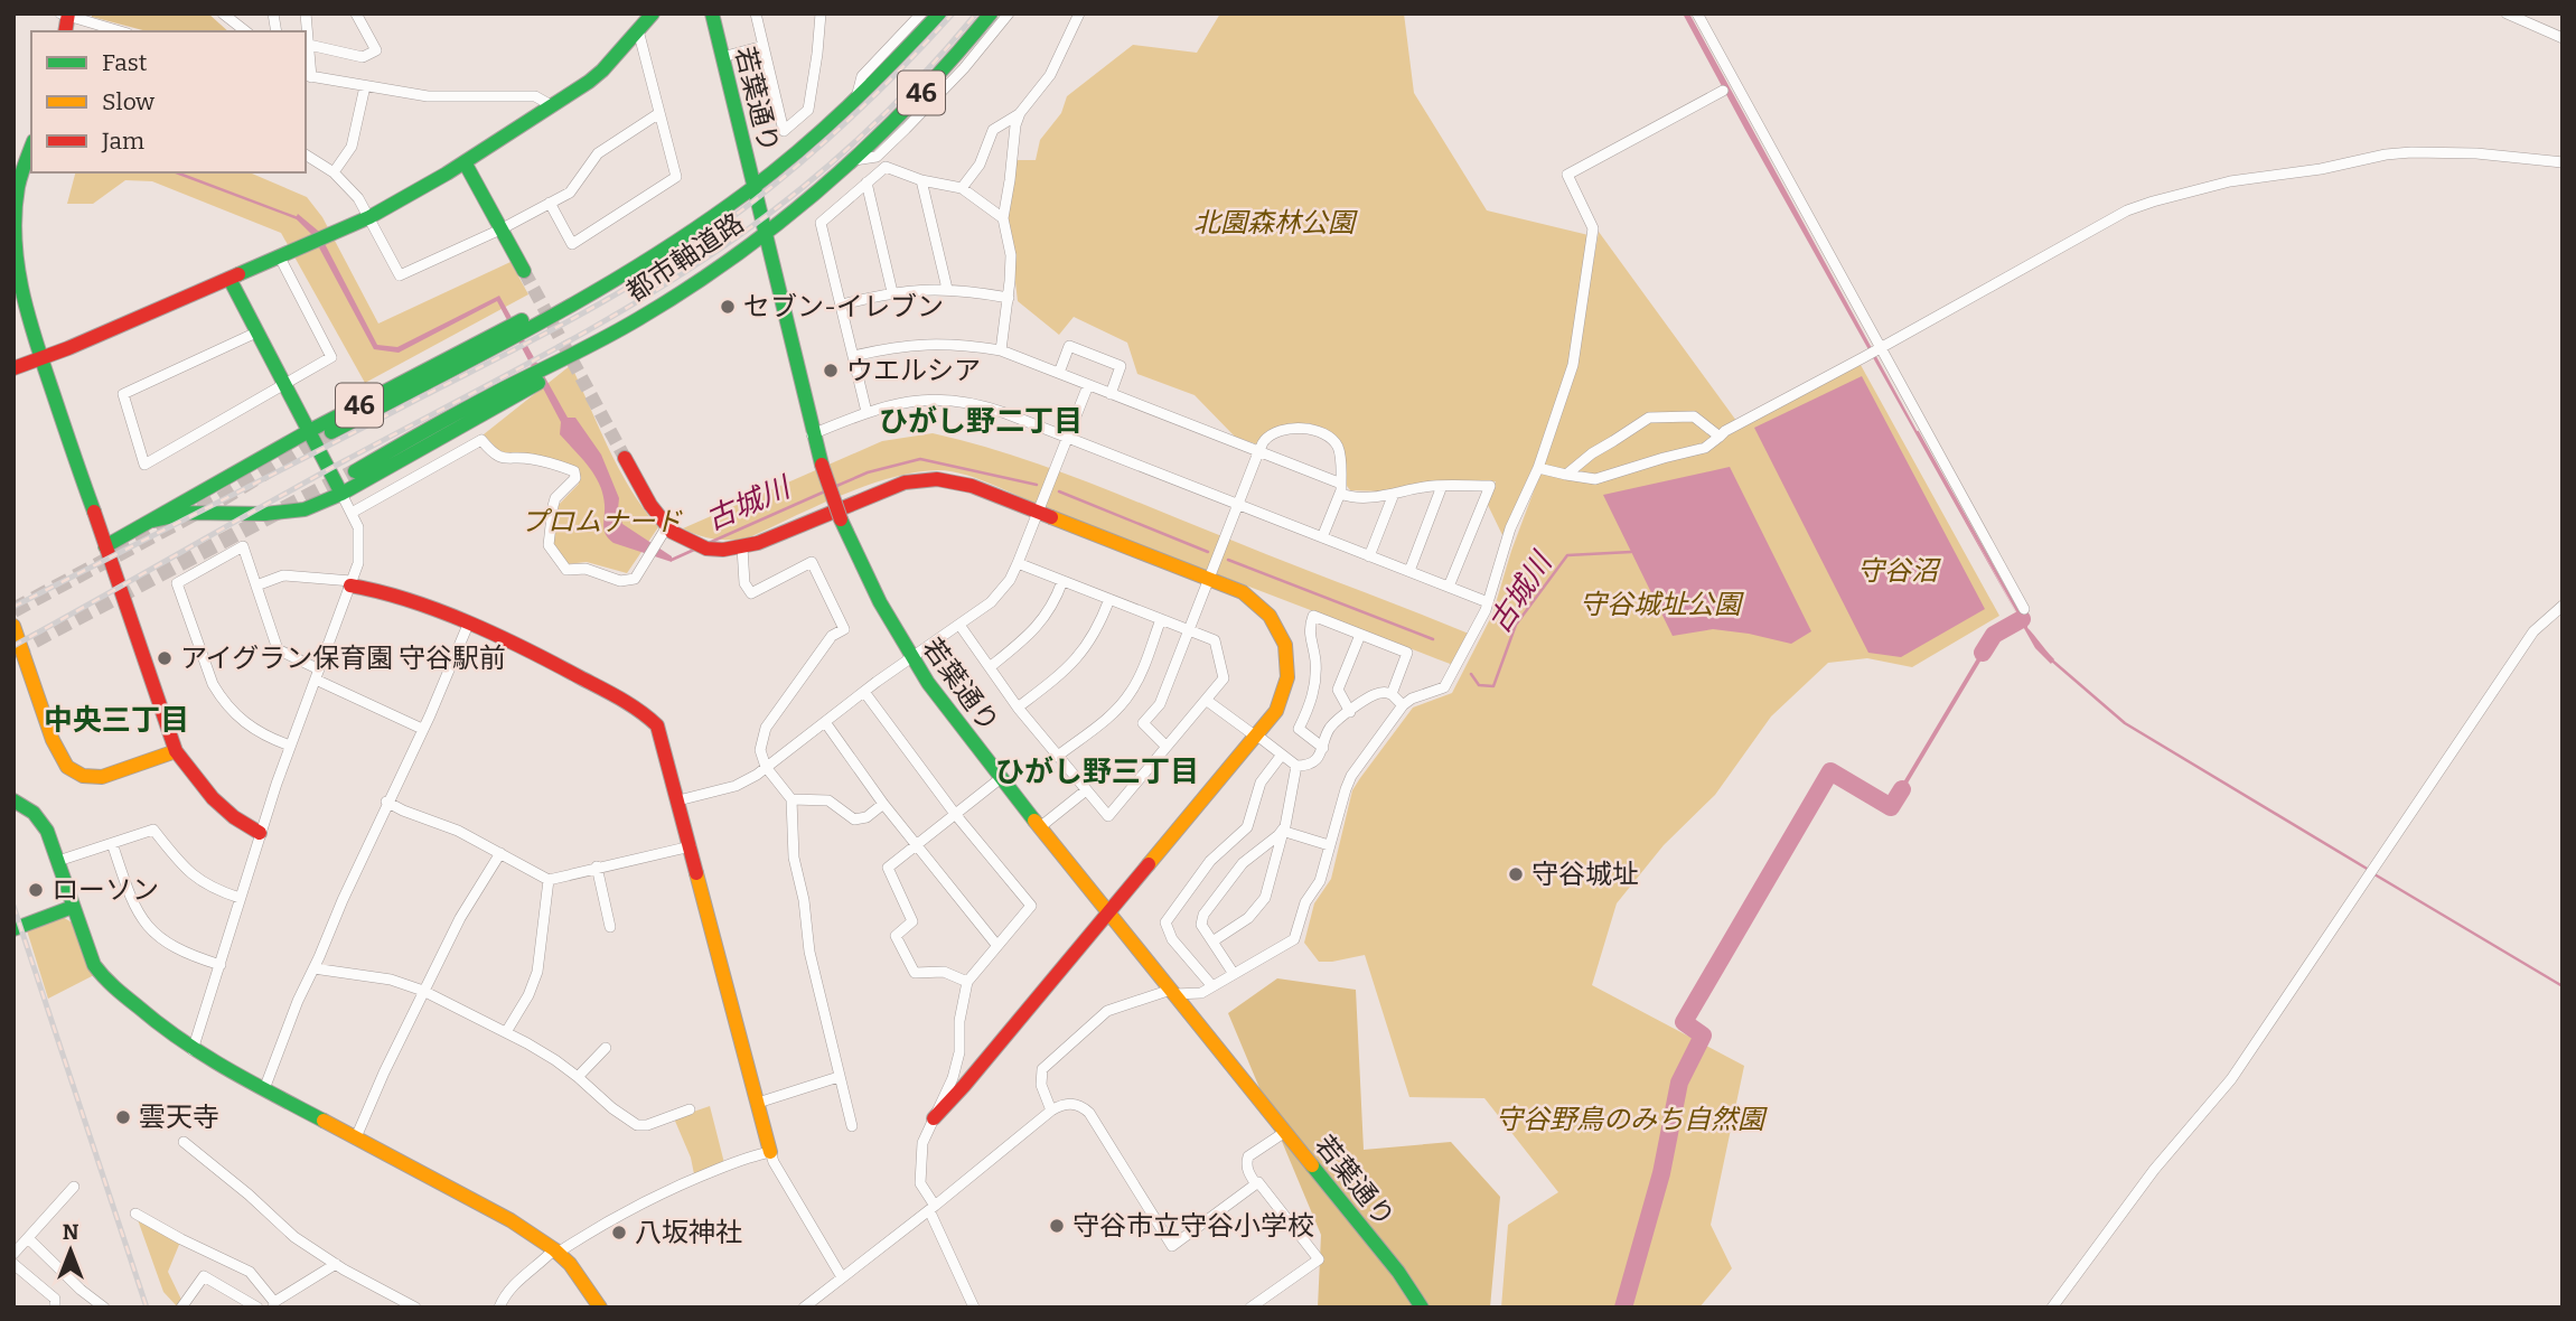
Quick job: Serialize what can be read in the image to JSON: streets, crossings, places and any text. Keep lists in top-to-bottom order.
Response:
{
  "streets": {
    "street": ["46", "若葉通り", "都市軸道路"]
  },
  "crossings": [
    ["46", "都市軸道路"],
    ["若葉通り", "都市軸道路"]
  ],
  "districts": ["ひがし野二丁目", "中央三丁目", "ひがし野三丁目"],
  "water": ["古城川"],
  "parks": [
    "北園森林公園",
    "プロムナード",
    "守谷沼",
    "守谷城址公園",
    "守谷野鳥のみち自然園"
  ],
  "places": [
    "セブン-イレブン",
    "ウエルシア",
    "アイグラン保育園 守谷駅前",
    "守谷城址",
    "ローソン",
    "雲天寺",
    "守谷市立守谷小学校",
    "八坂神社"
  ],
  "legend": ["Fast", "Slow", "Jam"],
  "north": "top"
}
